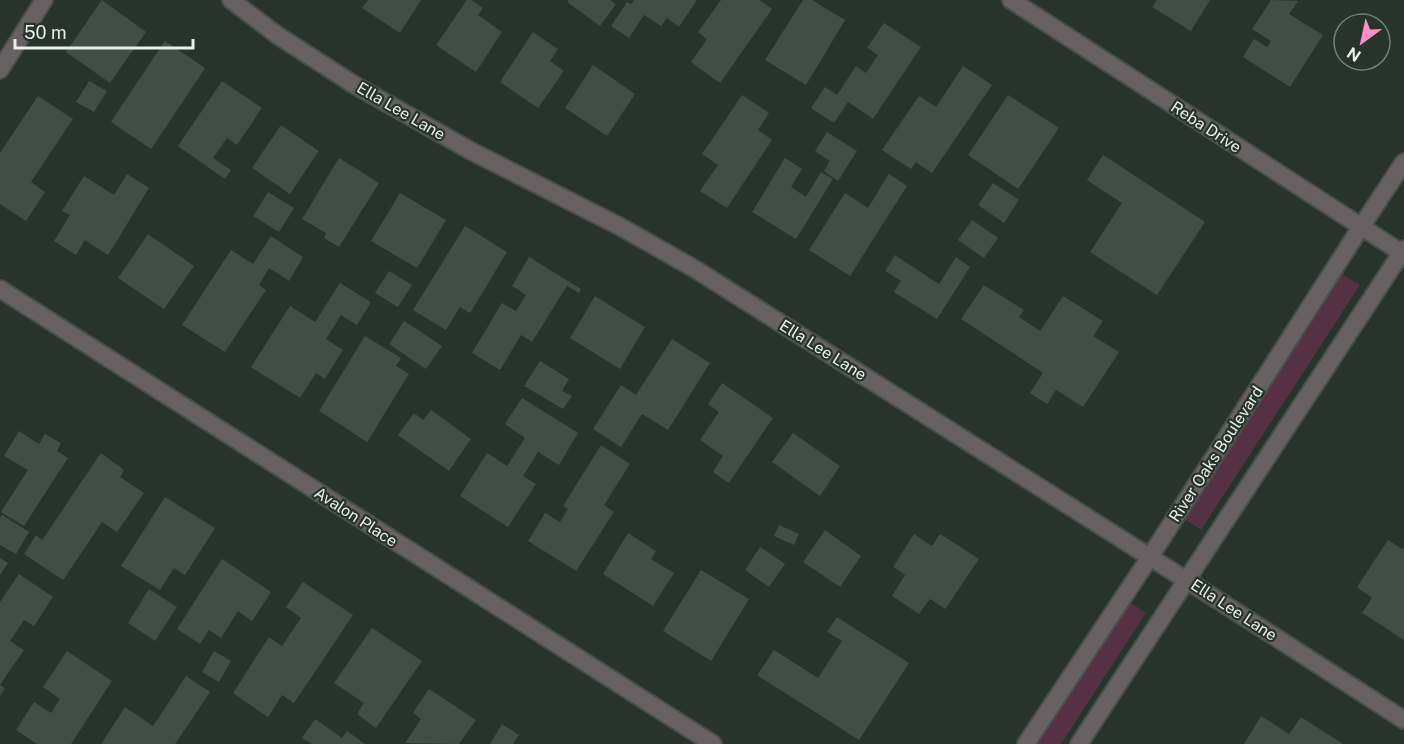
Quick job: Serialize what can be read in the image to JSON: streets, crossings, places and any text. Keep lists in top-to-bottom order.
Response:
{
  "streets": {
    "street": [
      "Ella Lee Lane",
      "Reba Drive",
      "River Oaks Boulevard",
      "Avalon Place"
    ]
  },
  "crossings": [
    ["Ella Lee Lane", "River Oaks Boulevard"],
    ["Reba Drive", "River Oaks Boulevard"]
  ],
  "scale_bar": "50 m",
  "north": "bottom left"
}
